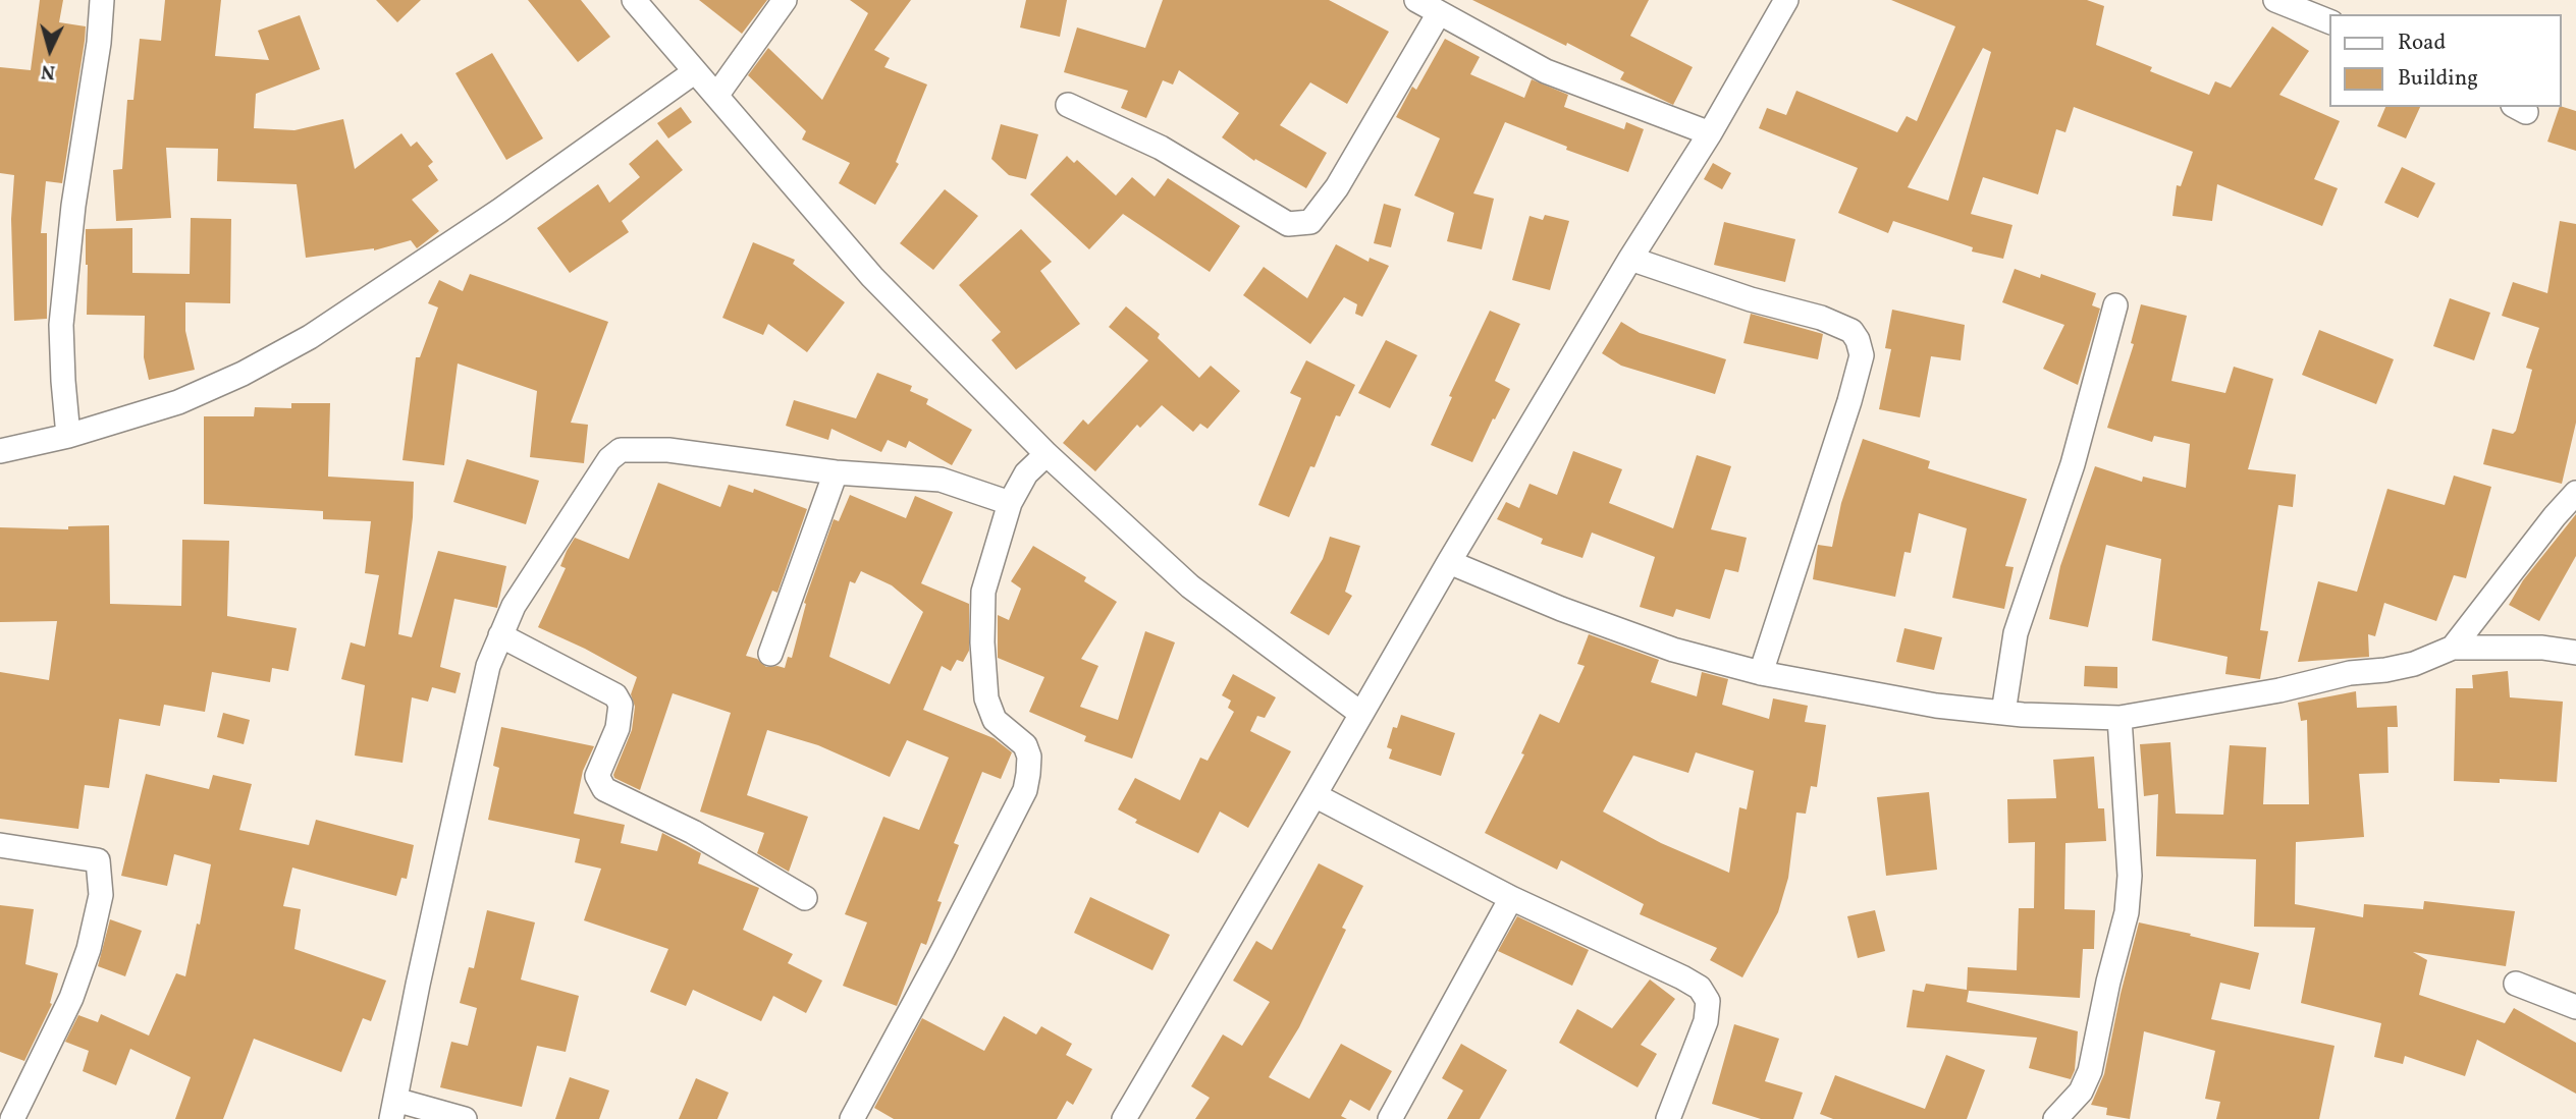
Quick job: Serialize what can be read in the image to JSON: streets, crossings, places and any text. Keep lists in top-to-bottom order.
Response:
{
  "legend": ["Road", "Building"],
  "north": "bottom"
}
